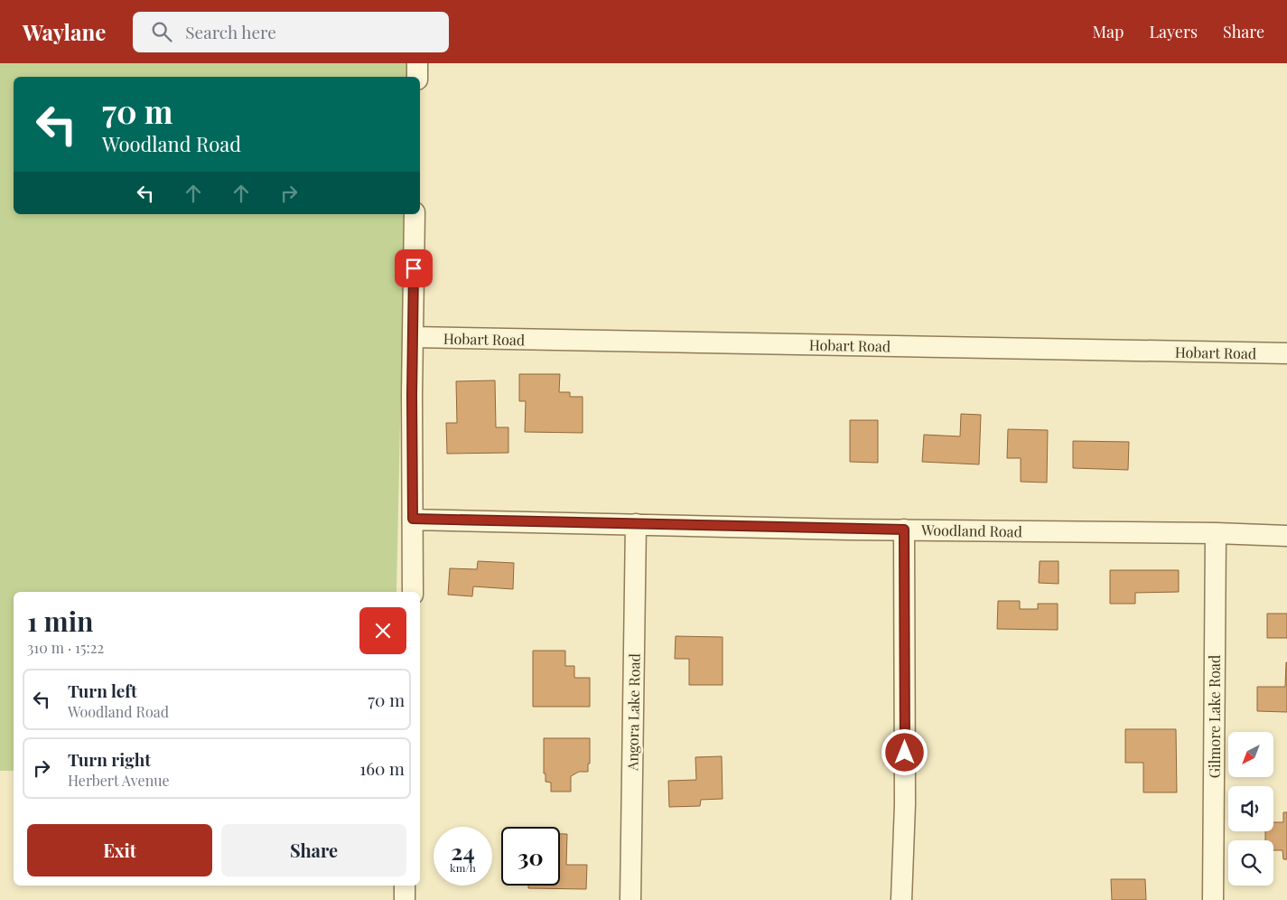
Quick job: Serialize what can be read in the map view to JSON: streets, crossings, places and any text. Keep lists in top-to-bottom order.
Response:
{
  "streets": {
    "street": [
      "Hobart Road",
      "Woodland Road",
      "Angora Lake Road",
      "Gilmore Lake Road"
    ]
  },
  "crossings": [
    ["Woodland Road", "Angora Lake Road"],
    ["Woodland Road", "Gilmore Lake Road"]
  ],
  "north": "bottom left",
  "page": {
    "header": "Waylane",
    "search": "Search here",
    "nav": ["Map", "Layers", "Share"],
    "turn": ["70 m", "Woodland Road"],
    "heading": ["1 min", "310 m · 15:22"],
    "list": [
      {
        "name": "Turn left",
        "note": "Woodland Road",
        "value": "70 m"
      },
      {
        "name": "Turn right",
        "note": "Herbert Avenue",
        "value": "160 m"
      }
    ],
    "buttons": ["Exit", "Share"],
    "speed": "24 km/h",
    "limit": "30"
  }
}
